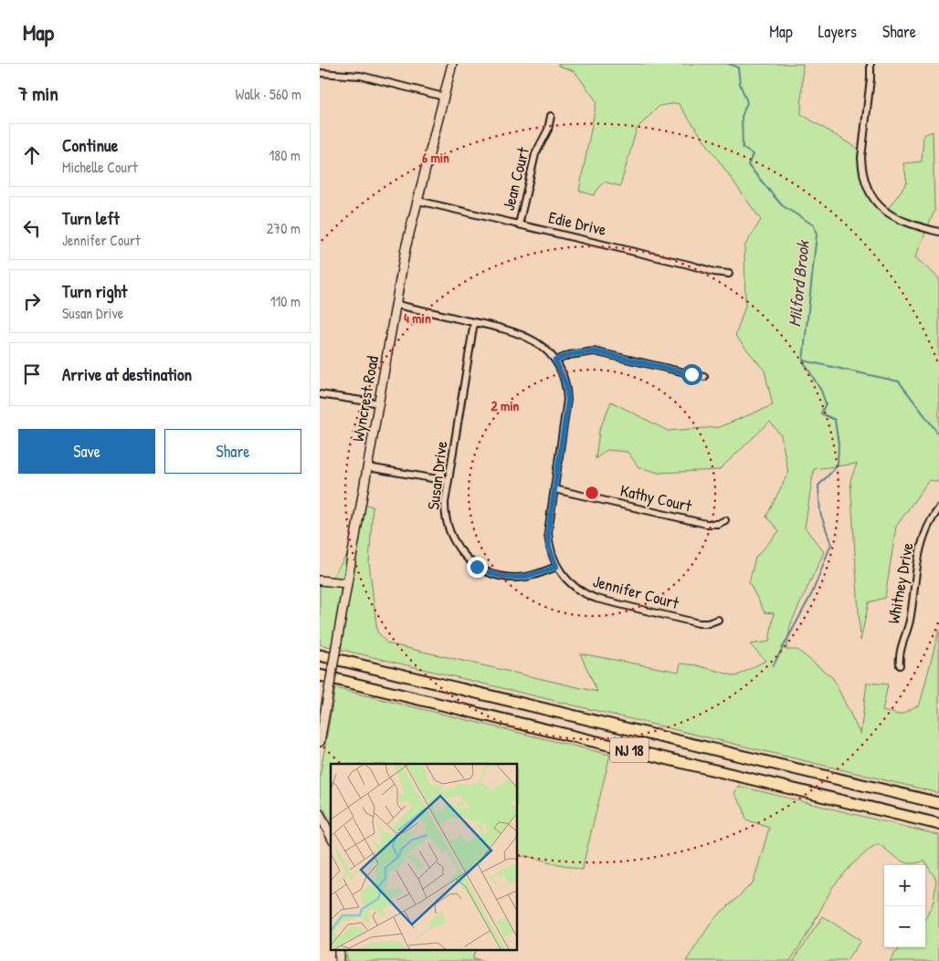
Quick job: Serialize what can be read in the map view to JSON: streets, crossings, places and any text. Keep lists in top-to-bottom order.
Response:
{
  "streets": {
    "highway": ["NJ 18"],
    "street": [
      "Jean Court",
      "Edie Drive",
      "Wyncrest Road",
      "Susan Drive",
      "Kathy Court",
      "Whitney Drive",
      "Jennifer Court"
    ]
  },
  "crossings": [
    ["Jean Court", "Edie Drive"],
    ["Edie Drive", "Wyncrest Road"],
    ["Wyncrest Road", "Jennifer Court"],
    ["Susan Drive", "Jennifer Court"],
    ["Kathy Court", "Jennifer Court"]
  ],
  "water": ["Milford Brook"],
  "page": {
    "header": "Map",
    "nav": ["Map", "Layers", "Share"],
    "heading": ["7 min", "Walk · 560 m"],
    "list": [
      ["Continue", "Michelle Court", "180 m"],
      ["Turn left", "Jennifer Court", "270 m"],
      ["Turn right", "Susan Drive", "110 m"],
      "Arrive at destination"
    ],
    "buttons": ["Save", "Share"],
    "map_buttons": ["+", "−"]
  },
  "rings": ["6 min", "4 min", "2 min"]
}
